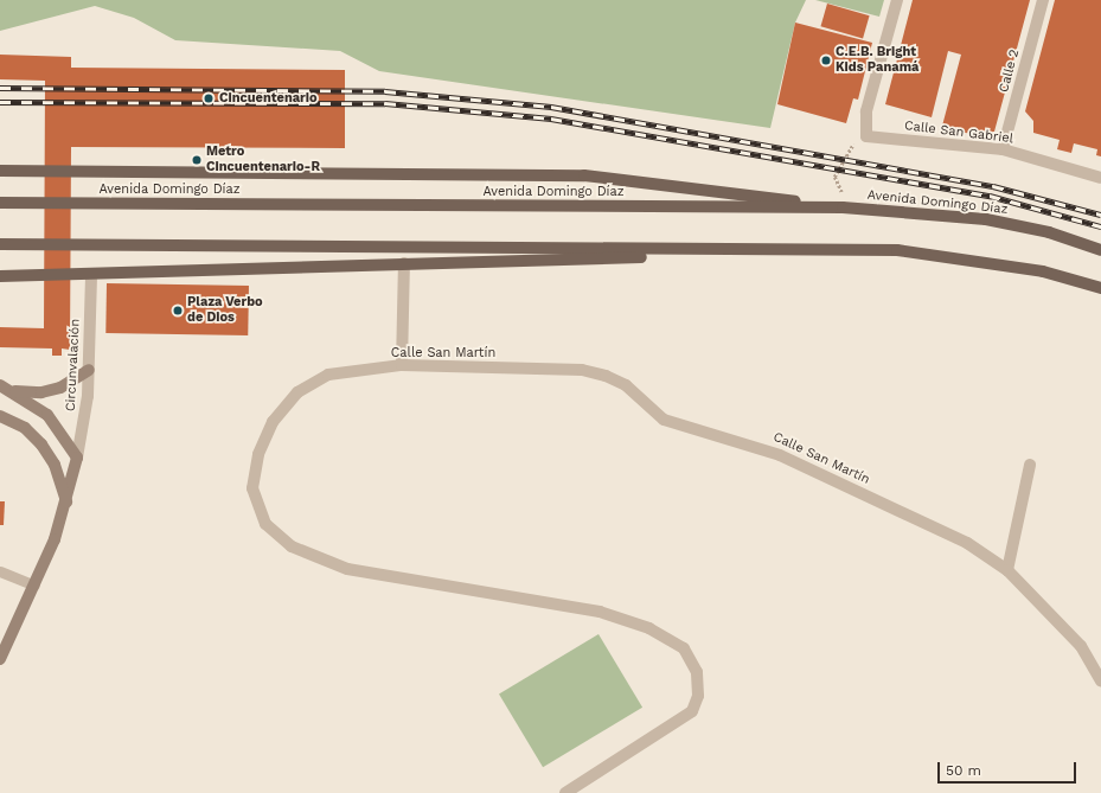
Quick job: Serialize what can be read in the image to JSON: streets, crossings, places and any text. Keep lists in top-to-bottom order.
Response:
{
  "streets": {
    "main road": ["Avenida Domingo Díaz", "Circunvalación"],
    "street": ["Calle 2", "Calle San Gabriel", "Calle San Martín"]
  },
  "crossings": [
    ["Calle 2", "Calle San Gabriel"]
  ],
  "places": [
    "C.E.B. Bright Kids Panamá",
    "Cincuentenario",
    "Metro Cincuentenario-R",
    "Plaza Verbo de Dios"
  ],
  "scale_bar": "50 m"
}
